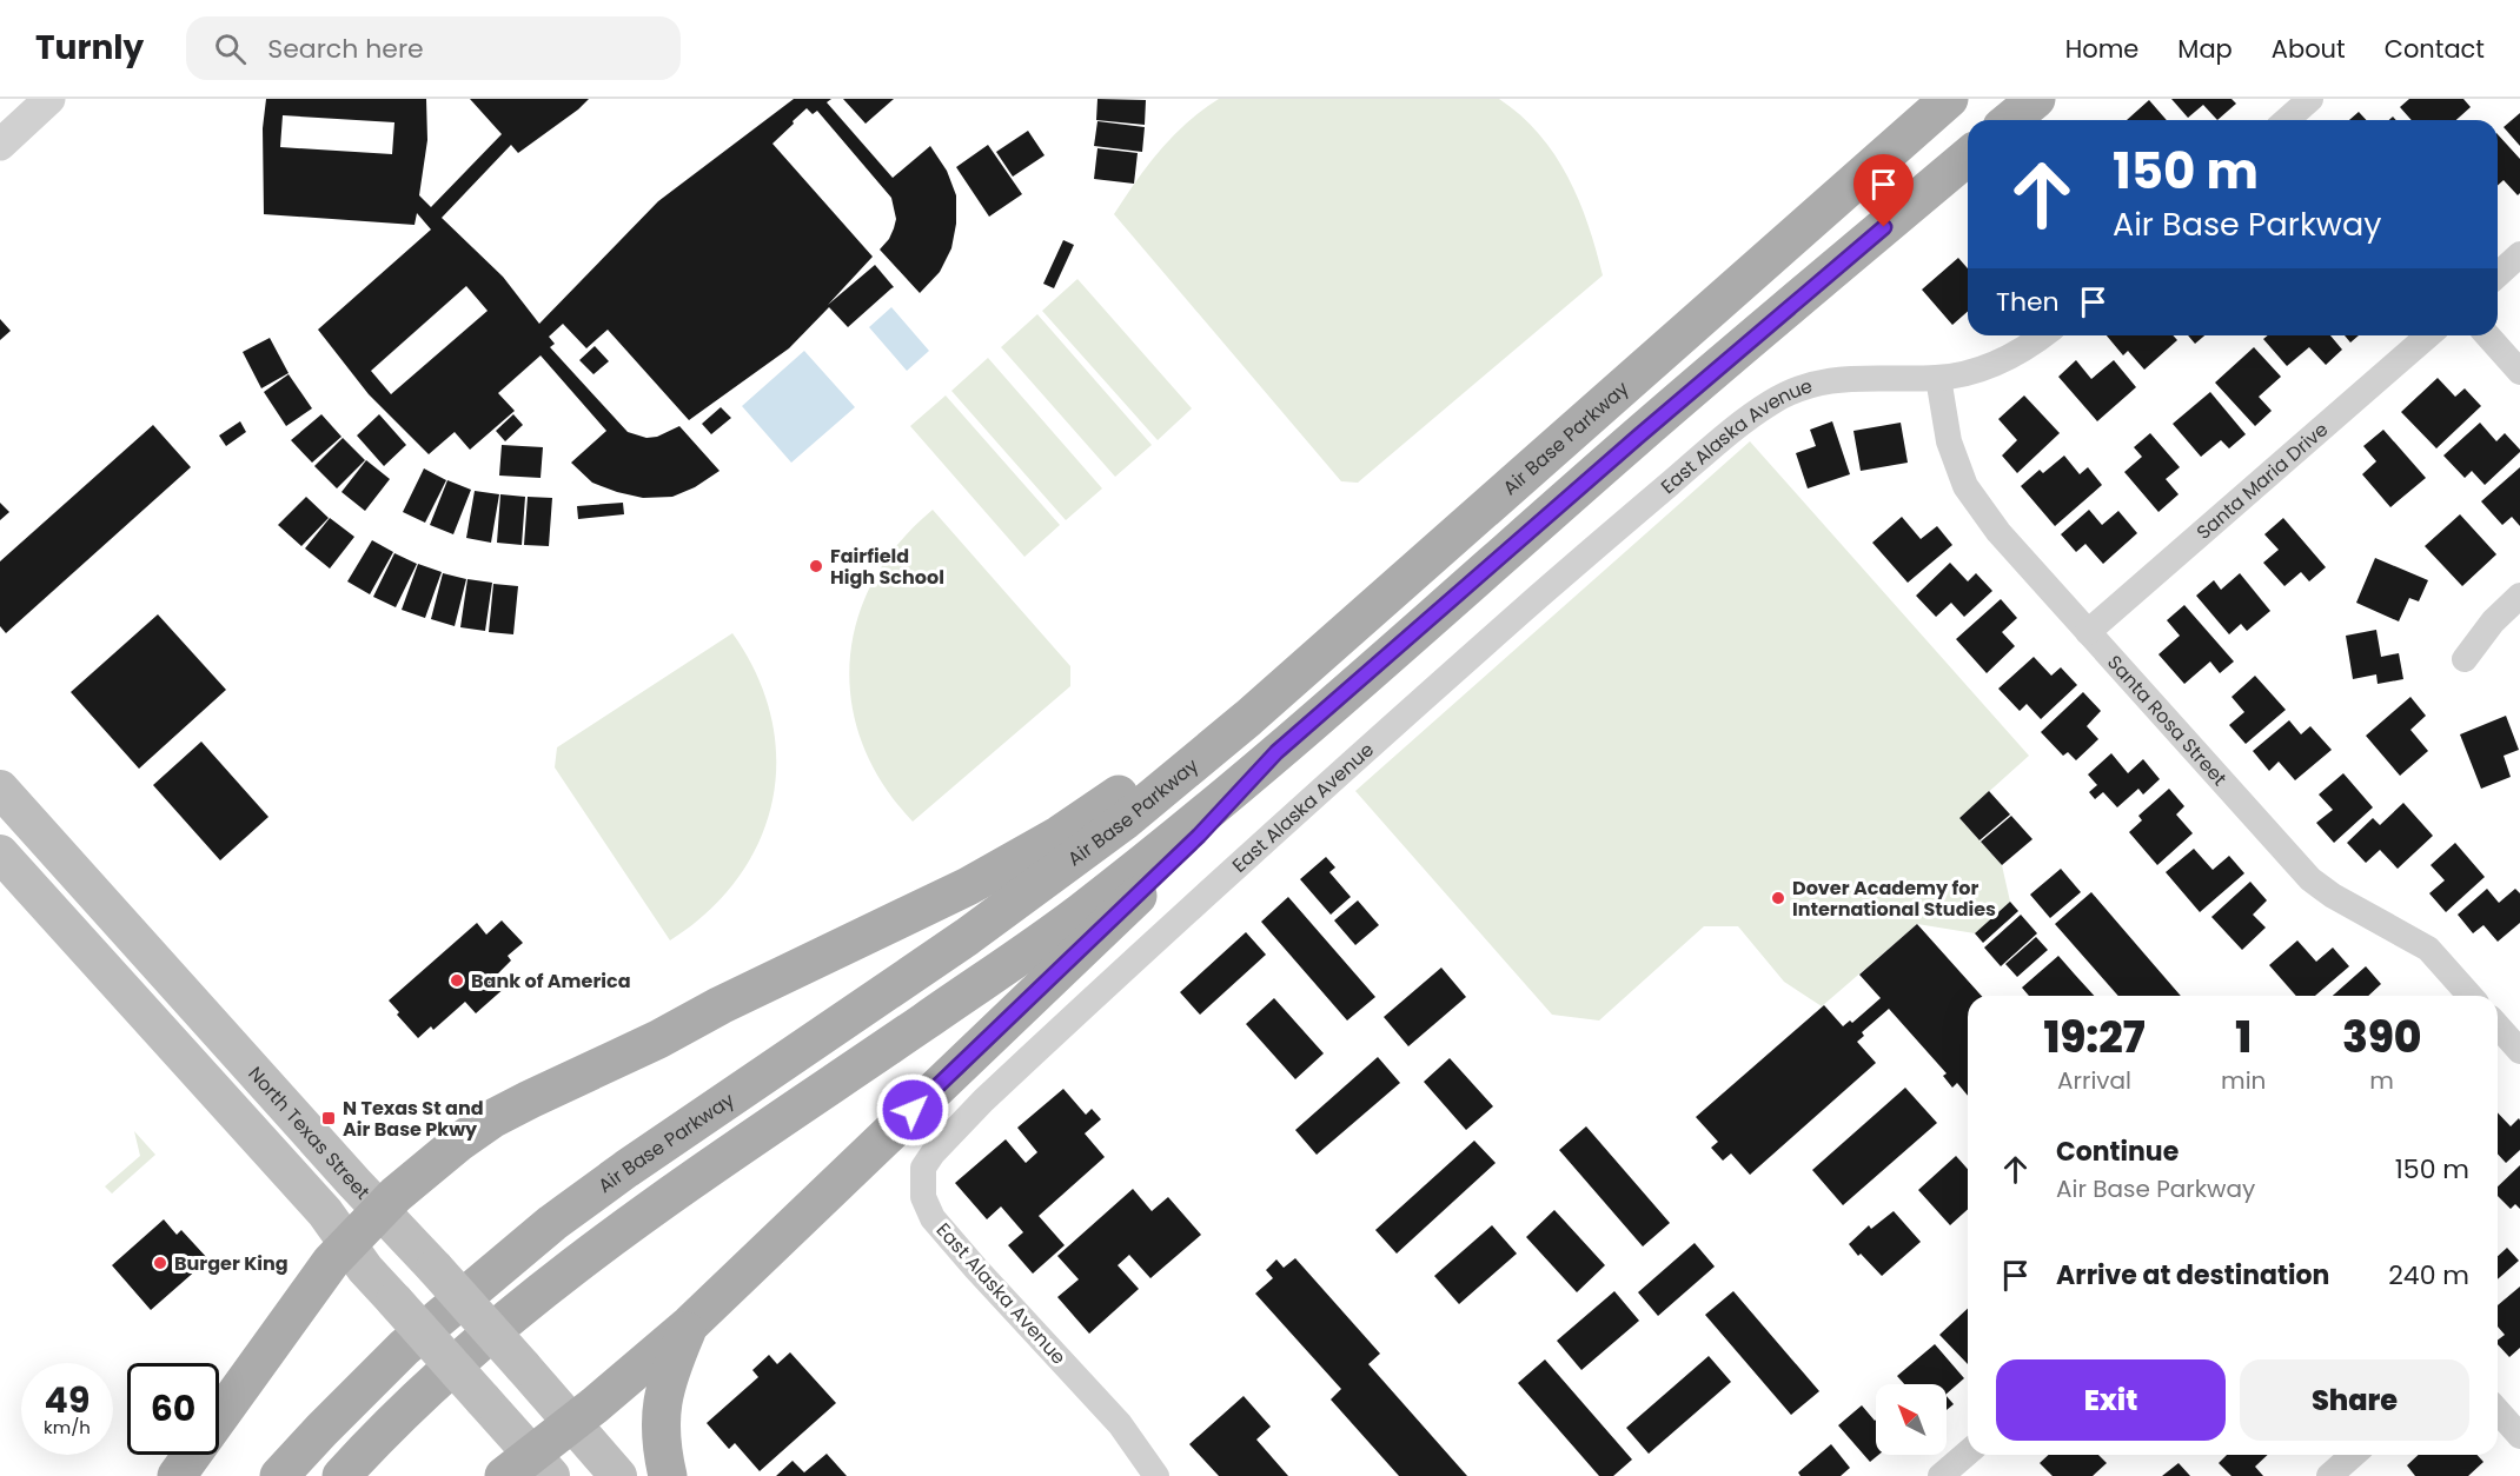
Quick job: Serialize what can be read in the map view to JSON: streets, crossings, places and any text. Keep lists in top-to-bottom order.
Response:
{
  "streets": {
    "main road": ["Air Base Parkway", "North Texas Street"],
    "street": ["East Alaska Avenue", "Santa Maria Drive", "Santa Rosa Street"]
  },
  "crossings": [
    ["East Alaska Avenue", "Santa Rosa Street"],
    ["Santa Maria Drive", "Santa Rosa Street"]
  ],
  "places": {
    "other": [
      "Fairfield High School",
      "Dover Academy for International Studies",
      "Bank of America",
      "Burger King"
    ],
    "transit": ["N Texas St and Air Base Pkwy"]
  },
  "north": "top left",
  "page": {
    "header": "Turnly",
    "search": "Search here",
    "nav": [
      "Home",
      "Map",
      "About",
      "Contact"
    ],
    "turn": ["150 m", "Air Base Parkway"],
    "then": "Then",
    "eta": [
      "19:27",
      "Arrival",
      "1",
      "min",
      "390",
      "m"
    ],
    "list": [
      {
        "name": "Continue",
        "note": "Air Base Parkway",
        "value": "150 m"
      },
      {
        "name": "Arrive at destination",
        "value": "240 m"
      }
    ],
    "buttons": ["Exit", "Share"],
    "speed": "49 km/h",
    "limit": "60"
  }
}
